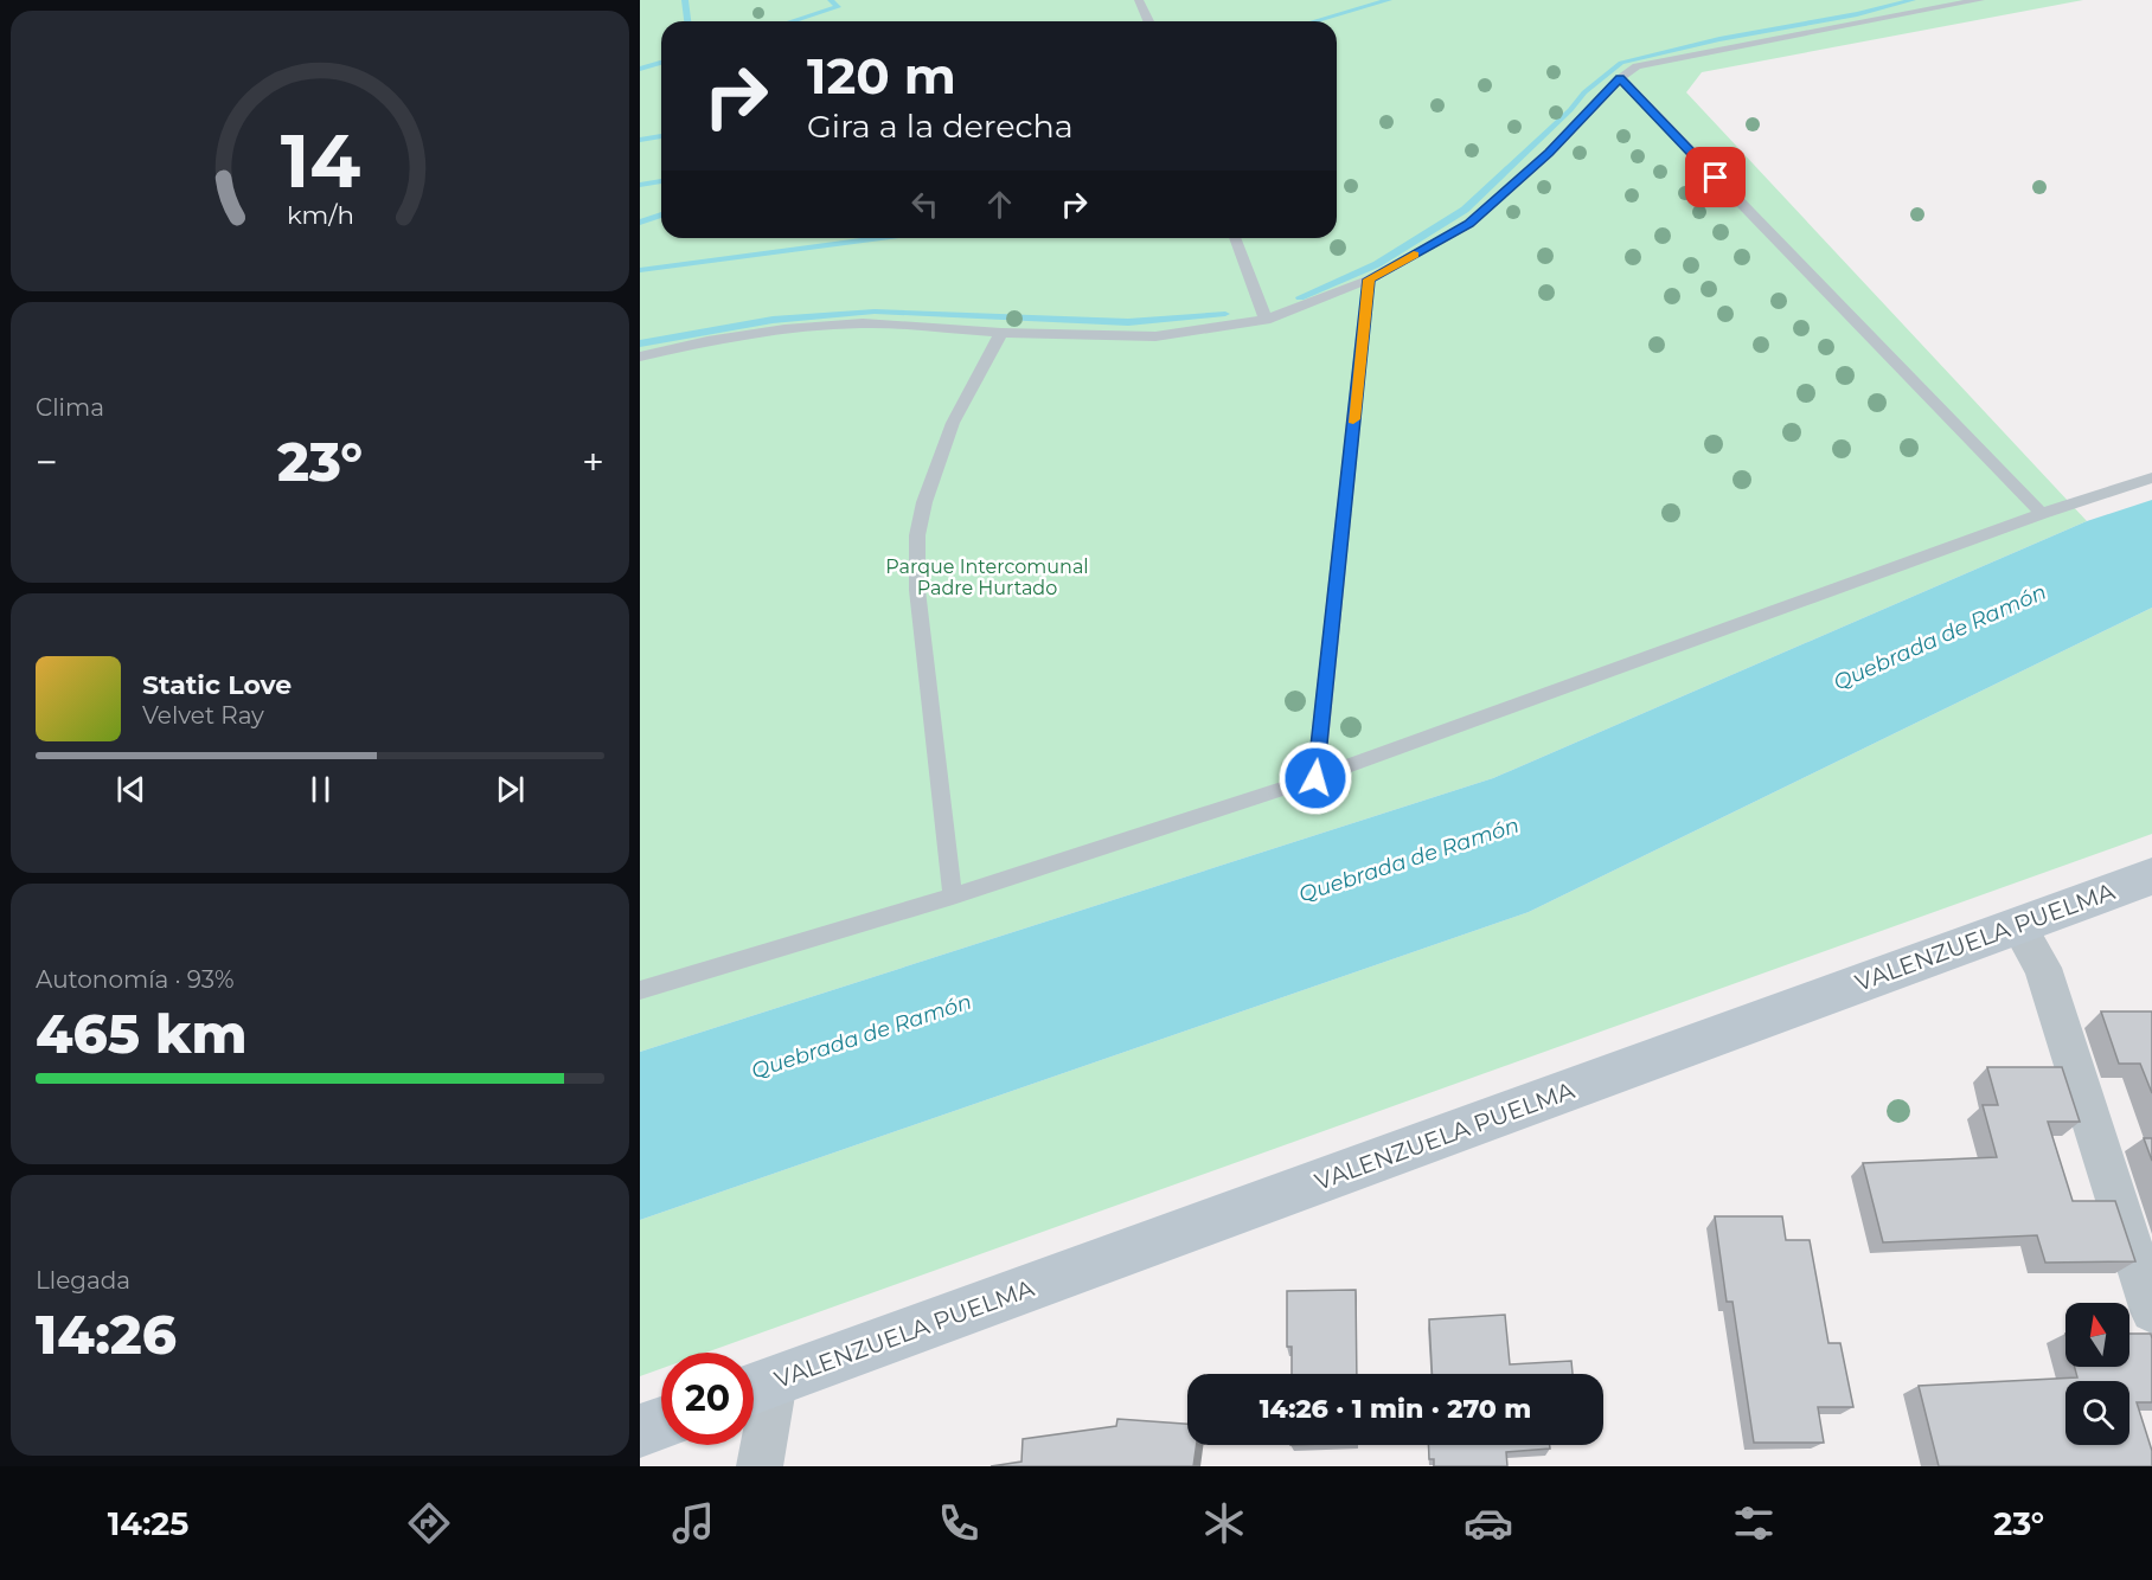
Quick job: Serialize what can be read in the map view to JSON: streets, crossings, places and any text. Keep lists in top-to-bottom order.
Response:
{
  "streets": {
    "main road": ["VALENZUELA PUELMA"]
  },
  "water": ["Quebrada de Ramón"],
  "parks": ["Parque Intercomunal Padre Hurtado"],
  "north": "top",
  "page": {
    "turn": ["120 m", "Gira a la derecha"],
    "tile": [
      "Clima",
      ["Autonomía · 93%", "465 km"],
      ["Llegada", "14:26"]
    ],
    "heat": ["−", "23°", "+"],
    "song": ["Static Love", "Velvet Ray"],
    "limit": "20",
    "trip": "14:26 · 1 min · 270 m",
    "tabs": ["14:25", "23°"],
    "gauge": ["14", "km/h"]
  }
}
